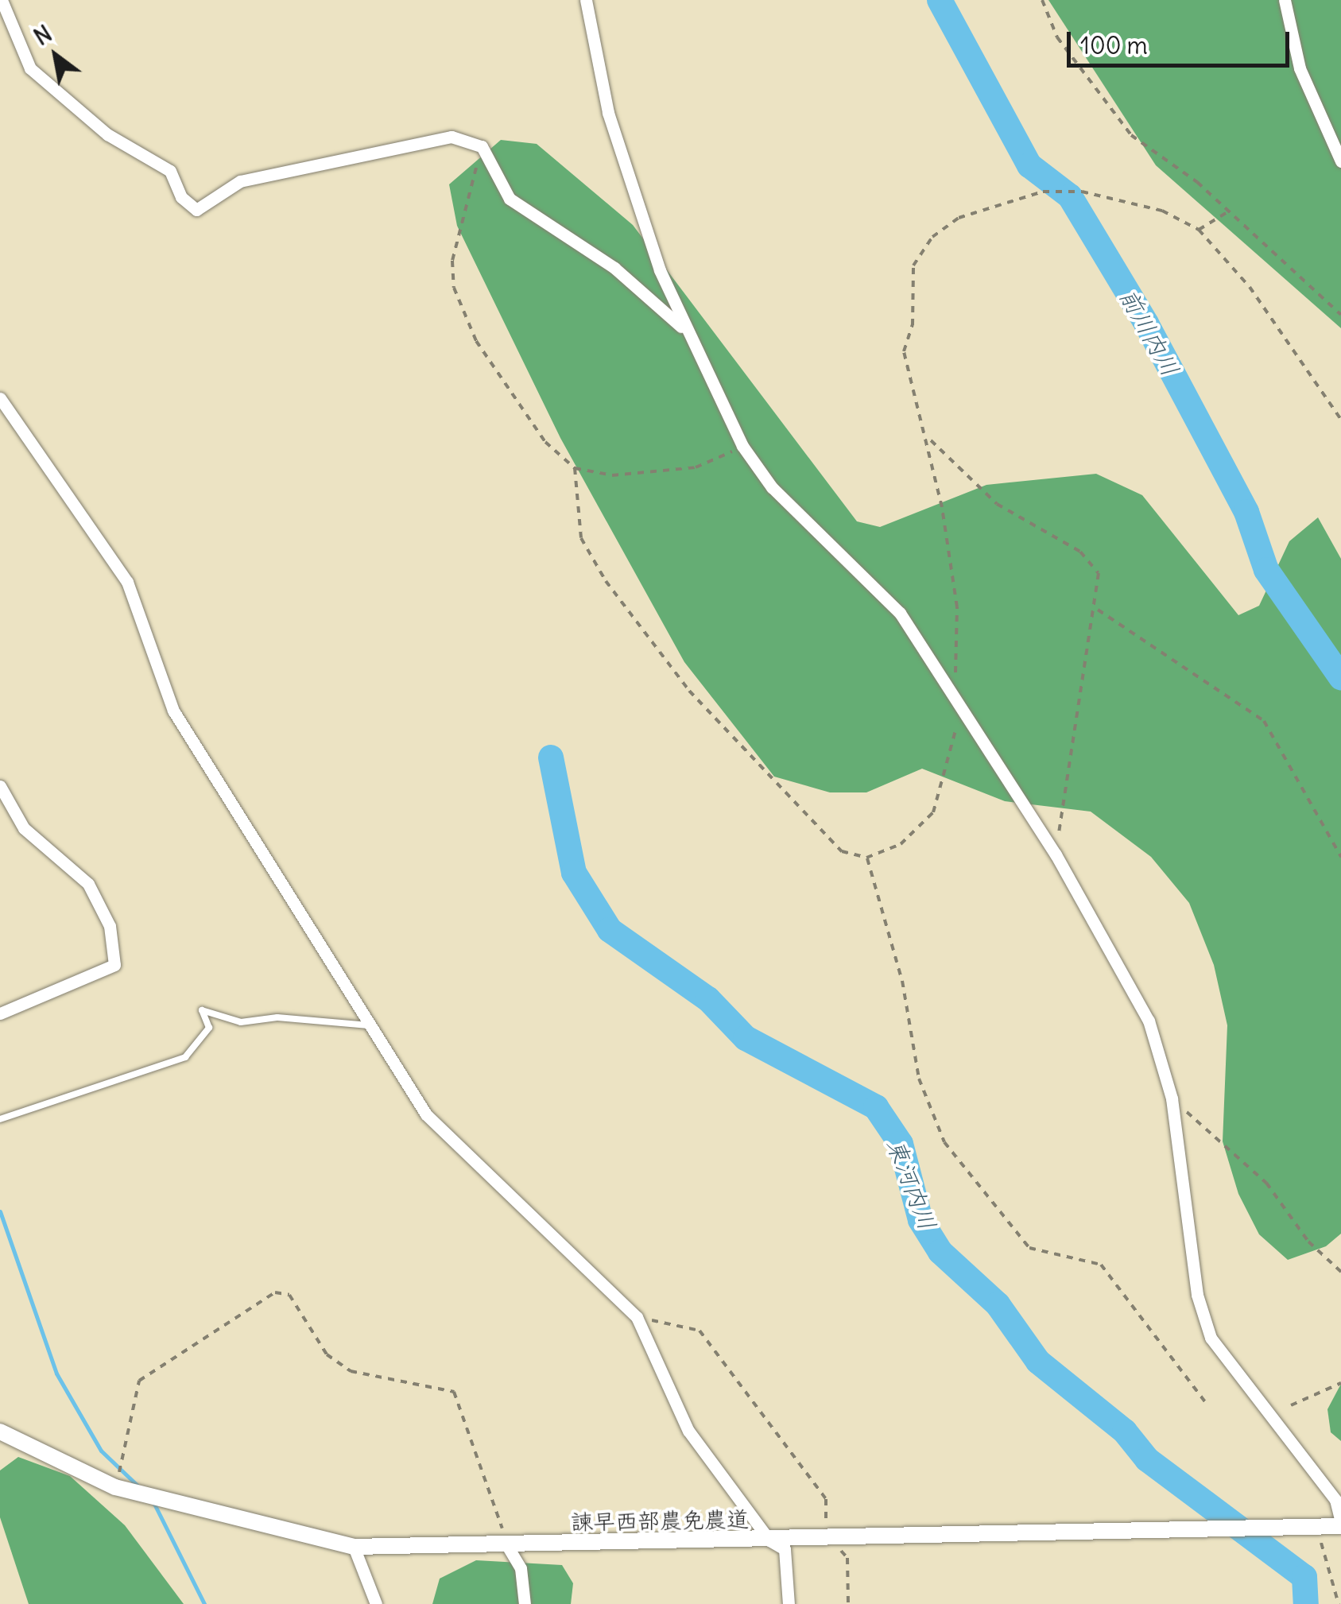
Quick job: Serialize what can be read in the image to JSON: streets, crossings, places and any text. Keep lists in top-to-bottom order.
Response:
{
  "streets": {
    "street": ["諫早西部農免農道"]
  },
  "water": ["前川内川", "東河内川"],
  "scale_bar": "100 m",
  "north": "top left"
}
